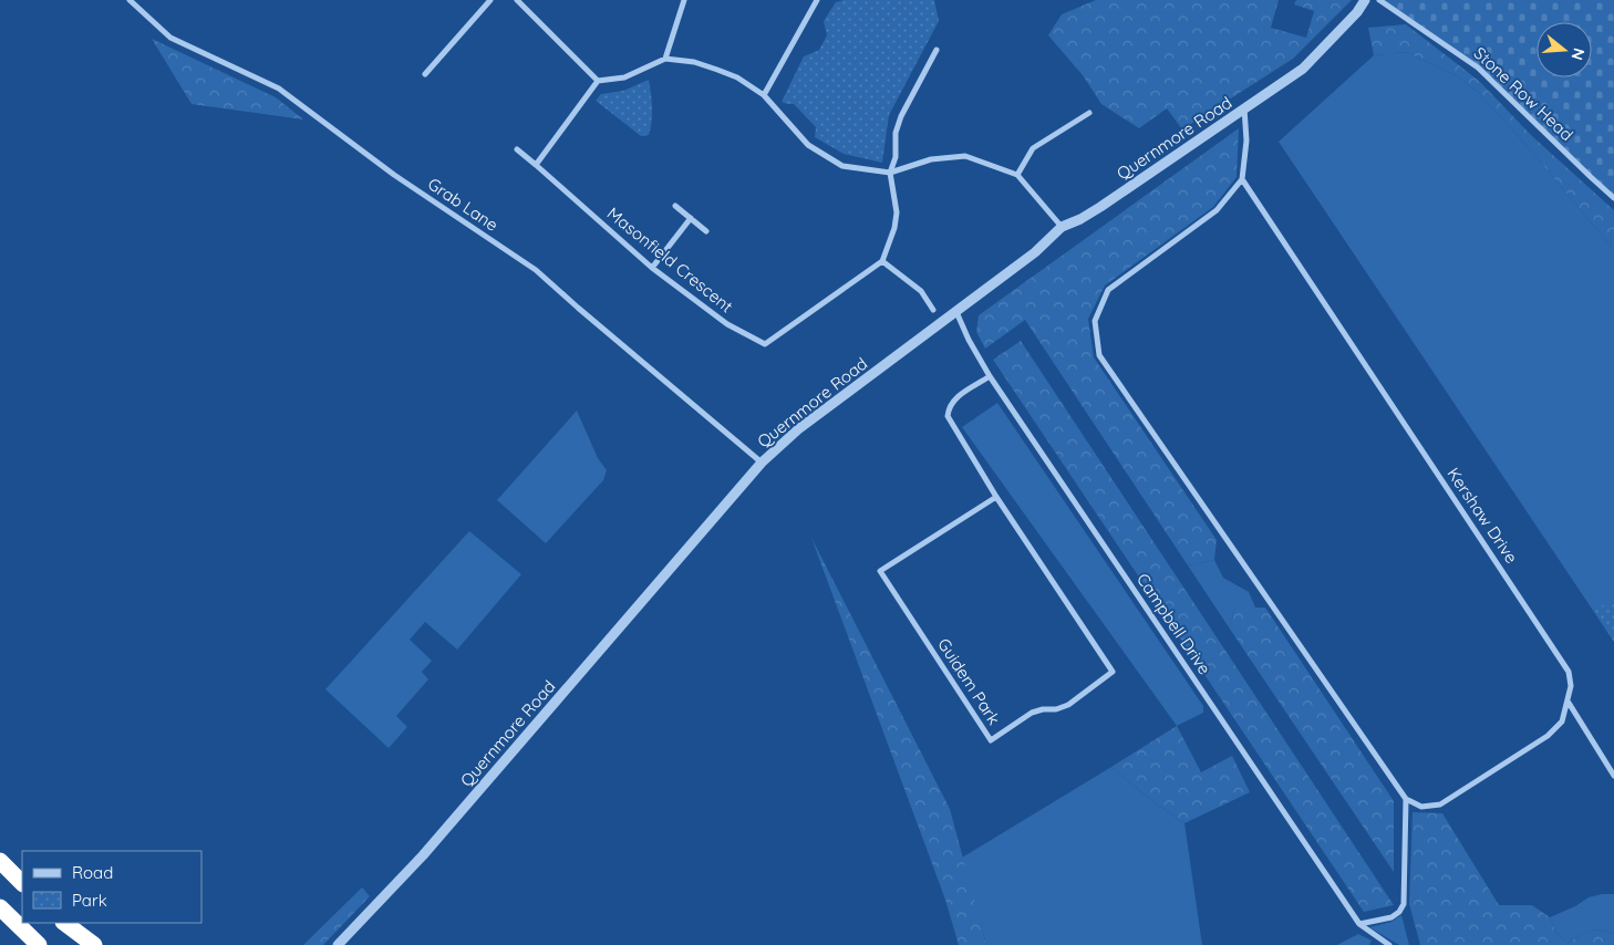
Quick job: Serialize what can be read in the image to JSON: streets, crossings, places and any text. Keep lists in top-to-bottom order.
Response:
{
  "streets": {
    "street": [
      "Stone Row Head",
      "Quernmore Road",
      "Grab Lane",
      "Masonfield Crescent",
      "Kershaw Drive",
      "Campbell Drive",
      "Guidem Park"
    ]
  },
  "crossings": [
    ["Quernmore Road", "Grab Lane"],
    ["Quernmore Road", "Campbell Drive"],
    ["Campbell Drive", "Guidem Park"]
  ],
  "legend": ["Road", "Park"],
  "north": "right"
}
